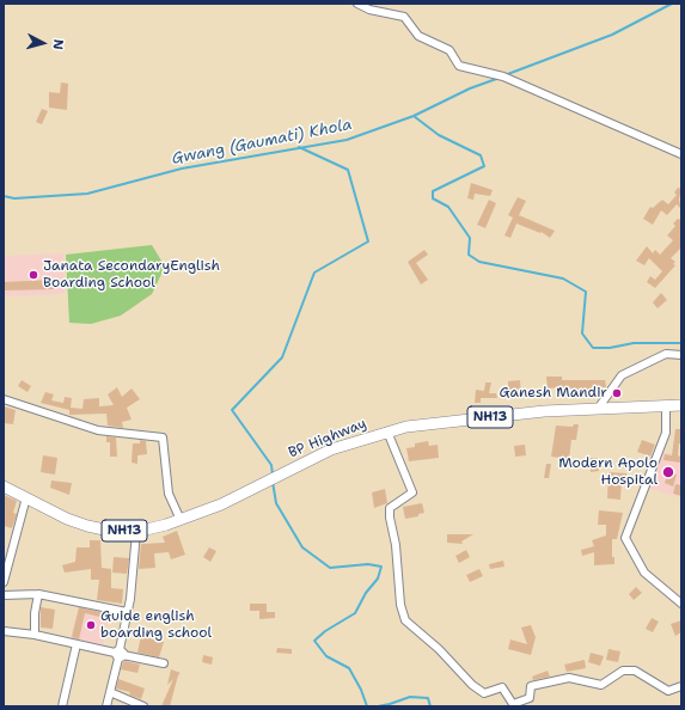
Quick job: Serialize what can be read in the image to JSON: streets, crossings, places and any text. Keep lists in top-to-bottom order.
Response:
{
  "streets": {
    "highway": ["NH13", "BP Highway"]
  },
  "water": ["Gwang (Gaumati) Khola"],
  "places": [
    "Janata SecondaryEnglish Boarding School",
    "Ganesh Mandir",
    "Modern Apolo Hospital",
    "Guide english boarding school"
  ],
  "north": "right"
}
